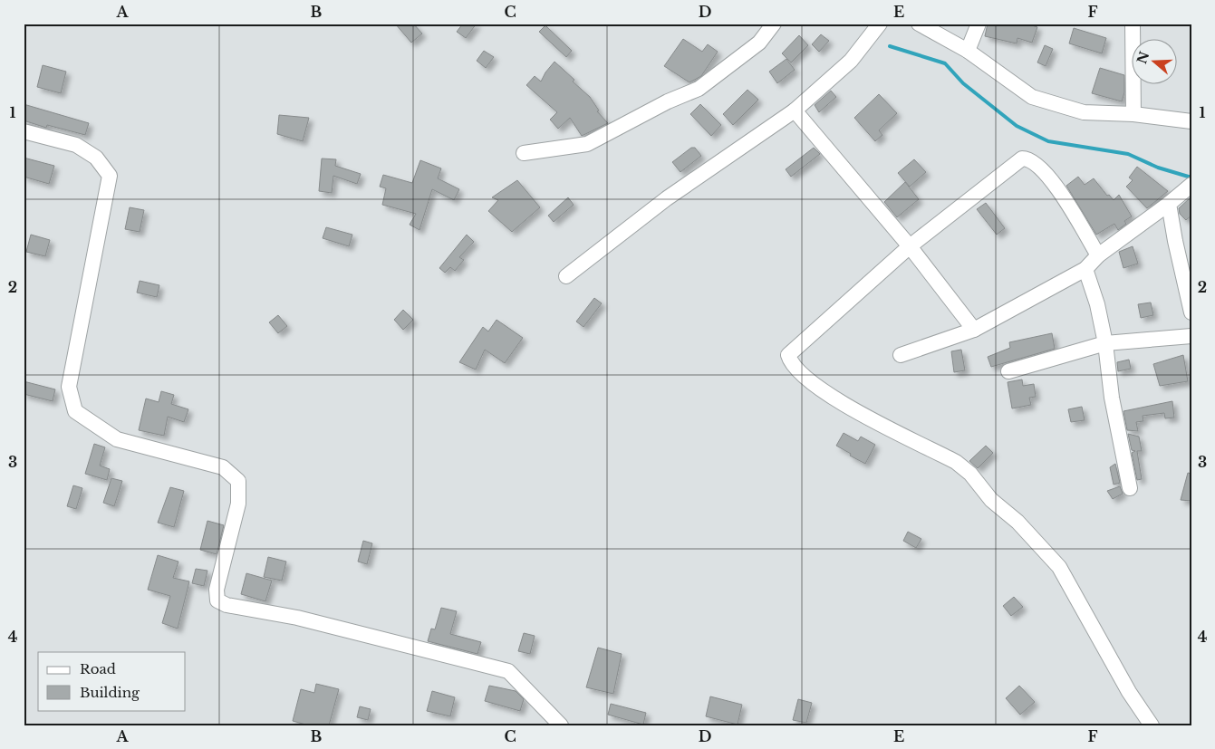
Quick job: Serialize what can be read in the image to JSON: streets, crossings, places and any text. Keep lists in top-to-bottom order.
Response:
{
  "legend": ["Road", "Building"],
  "north": "left",
  "grid": {
    "columns": [
      "A",
      "B",
      "C",
      "D",
      "E",
      "F"
    ],
    "rows": [
      "1",
      "2",
      "3",
      "4"
    ]
  }
}
